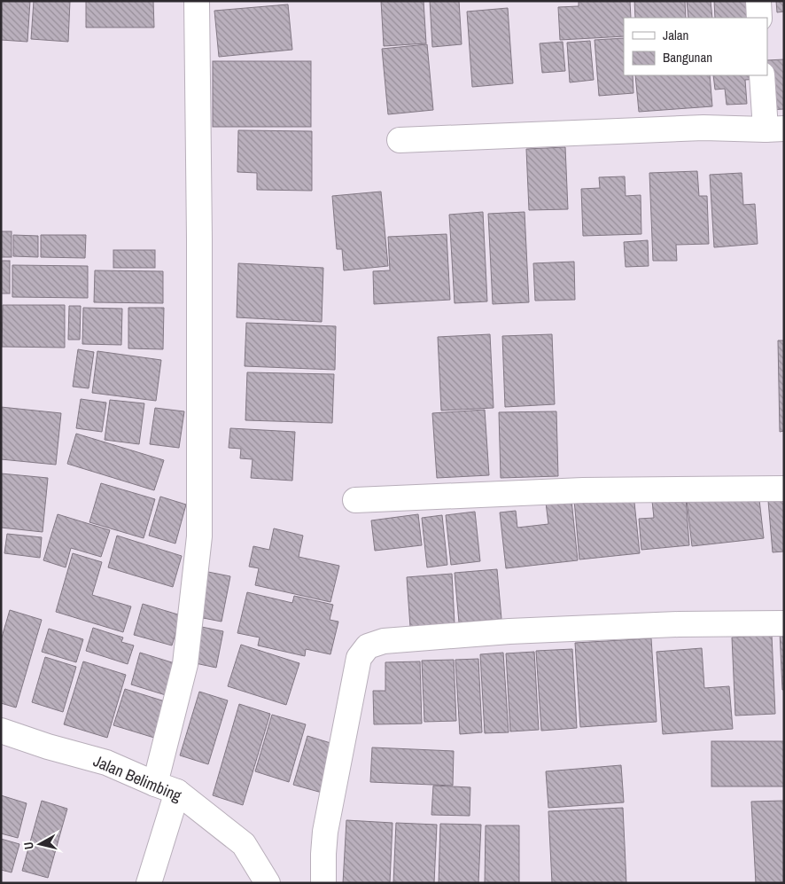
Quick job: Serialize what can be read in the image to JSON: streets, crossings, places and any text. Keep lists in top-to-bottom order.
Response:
{
  "streets": {
    "street": ["Jalan Belimbing"]
  },
  "legend": ["Jalan", "Bangunan"],
  "north": "left"
}
